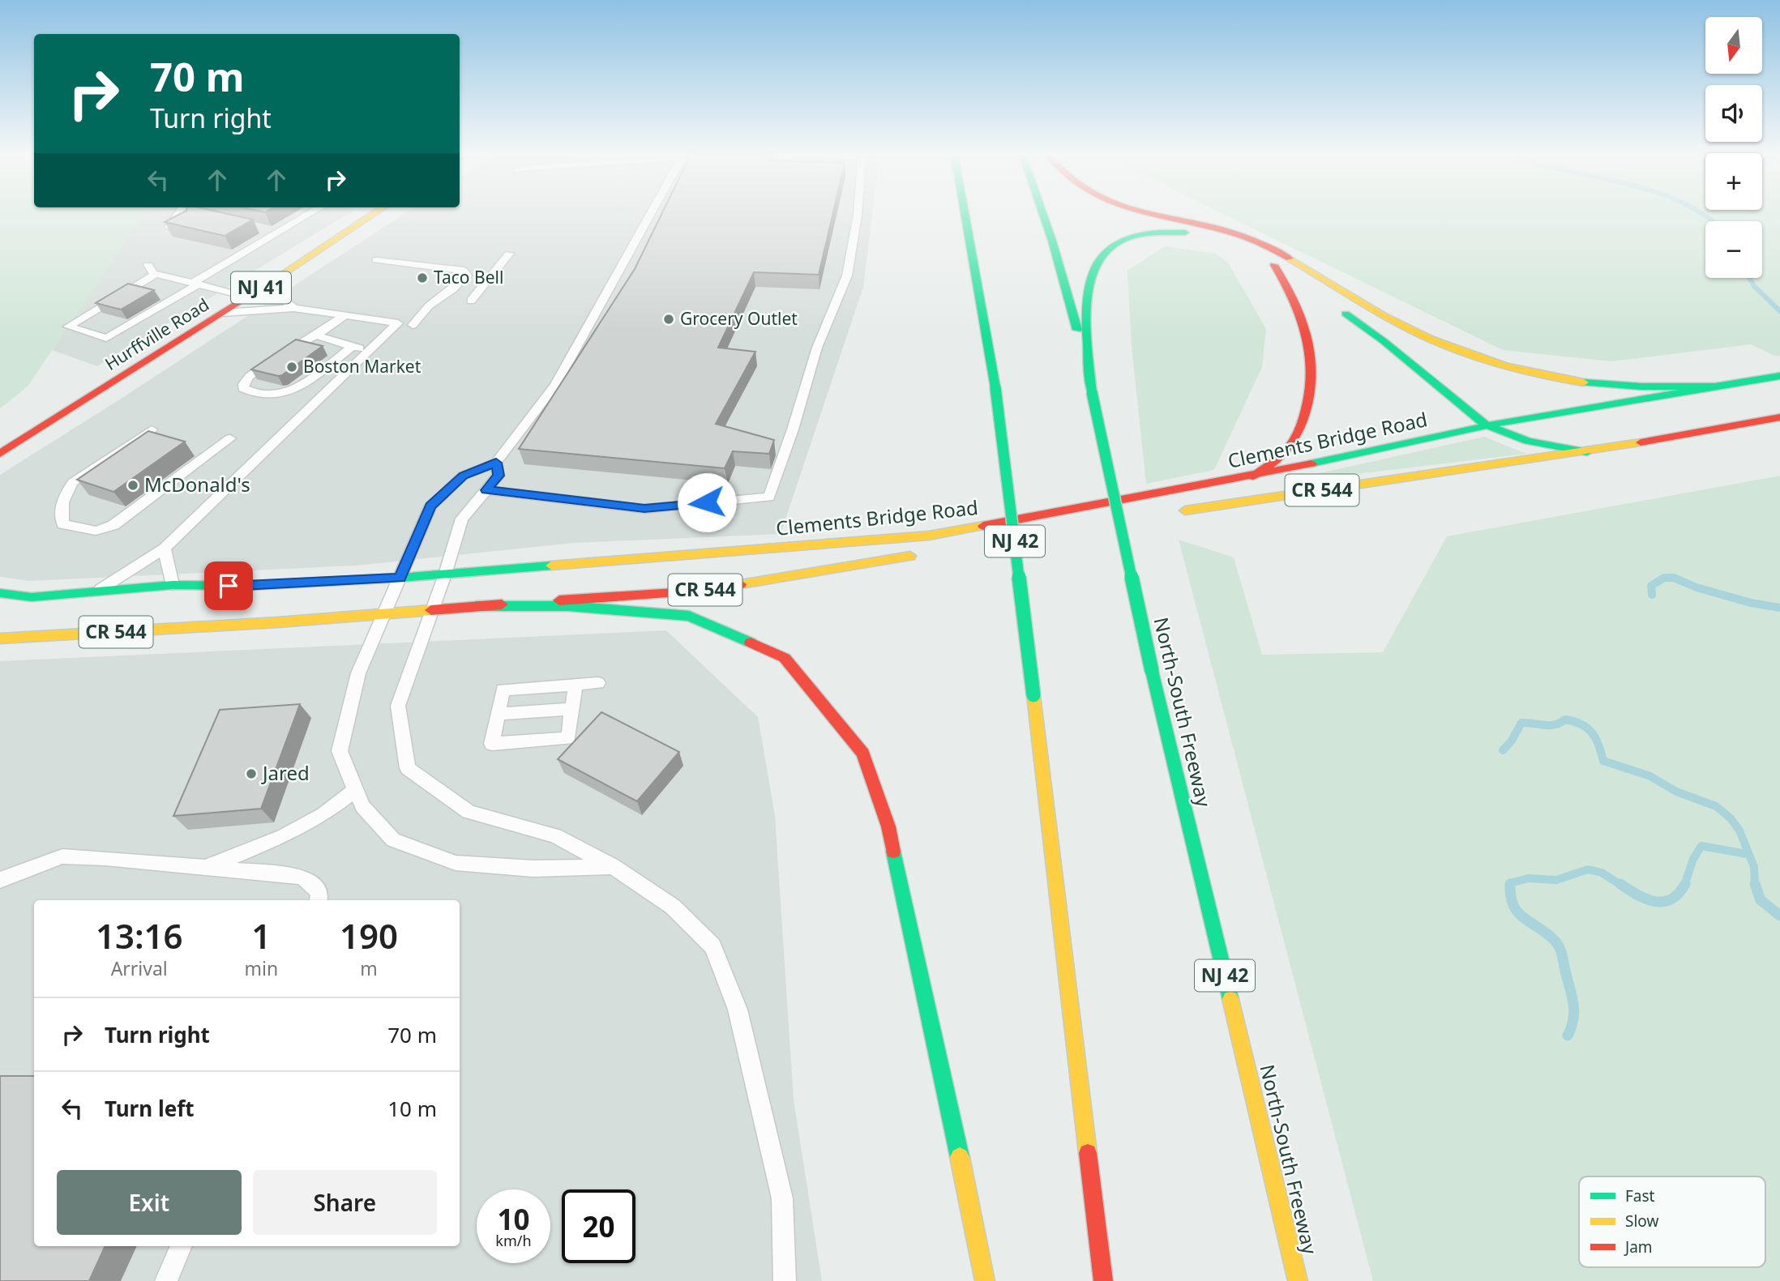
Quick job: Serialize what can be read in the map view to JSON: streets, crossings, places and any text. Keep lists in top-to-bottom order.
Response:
{
  "streets": {
    "main road": [
      "NJ 41",
      "Hurffville Road",
      "Clements Bridge Road",
      "CR 544",
      "NJ 42",
      "North-South Freeway"
    ]
  },
  "places": [
    "Taco Bell",
    "Grocery Outlet",
    "Boston Market",
    "McDonald's",
    "Jared"
  ],
  "legend": ["Fast", "Slow", "Jam"],
  "north": "bottom",
  "page": {
    "map_buttons": ["+", "−"],
    "turn": ["70 m", "Turn right"],
    "eta": [
      "13:16",
      "Arrival",
      "1",
      "min",
      "190",
      "m"
    ],
    "list": [
      {
        "name": "Turn right",
        "value": "70 m"
      },
      {
        "name": "Turn left",
        "value": "10 m"
      }
    ],
    "buttons": ["Exit", "Share"],
    "speed": "10 km/h",
    "limit": "20"
  }
}
